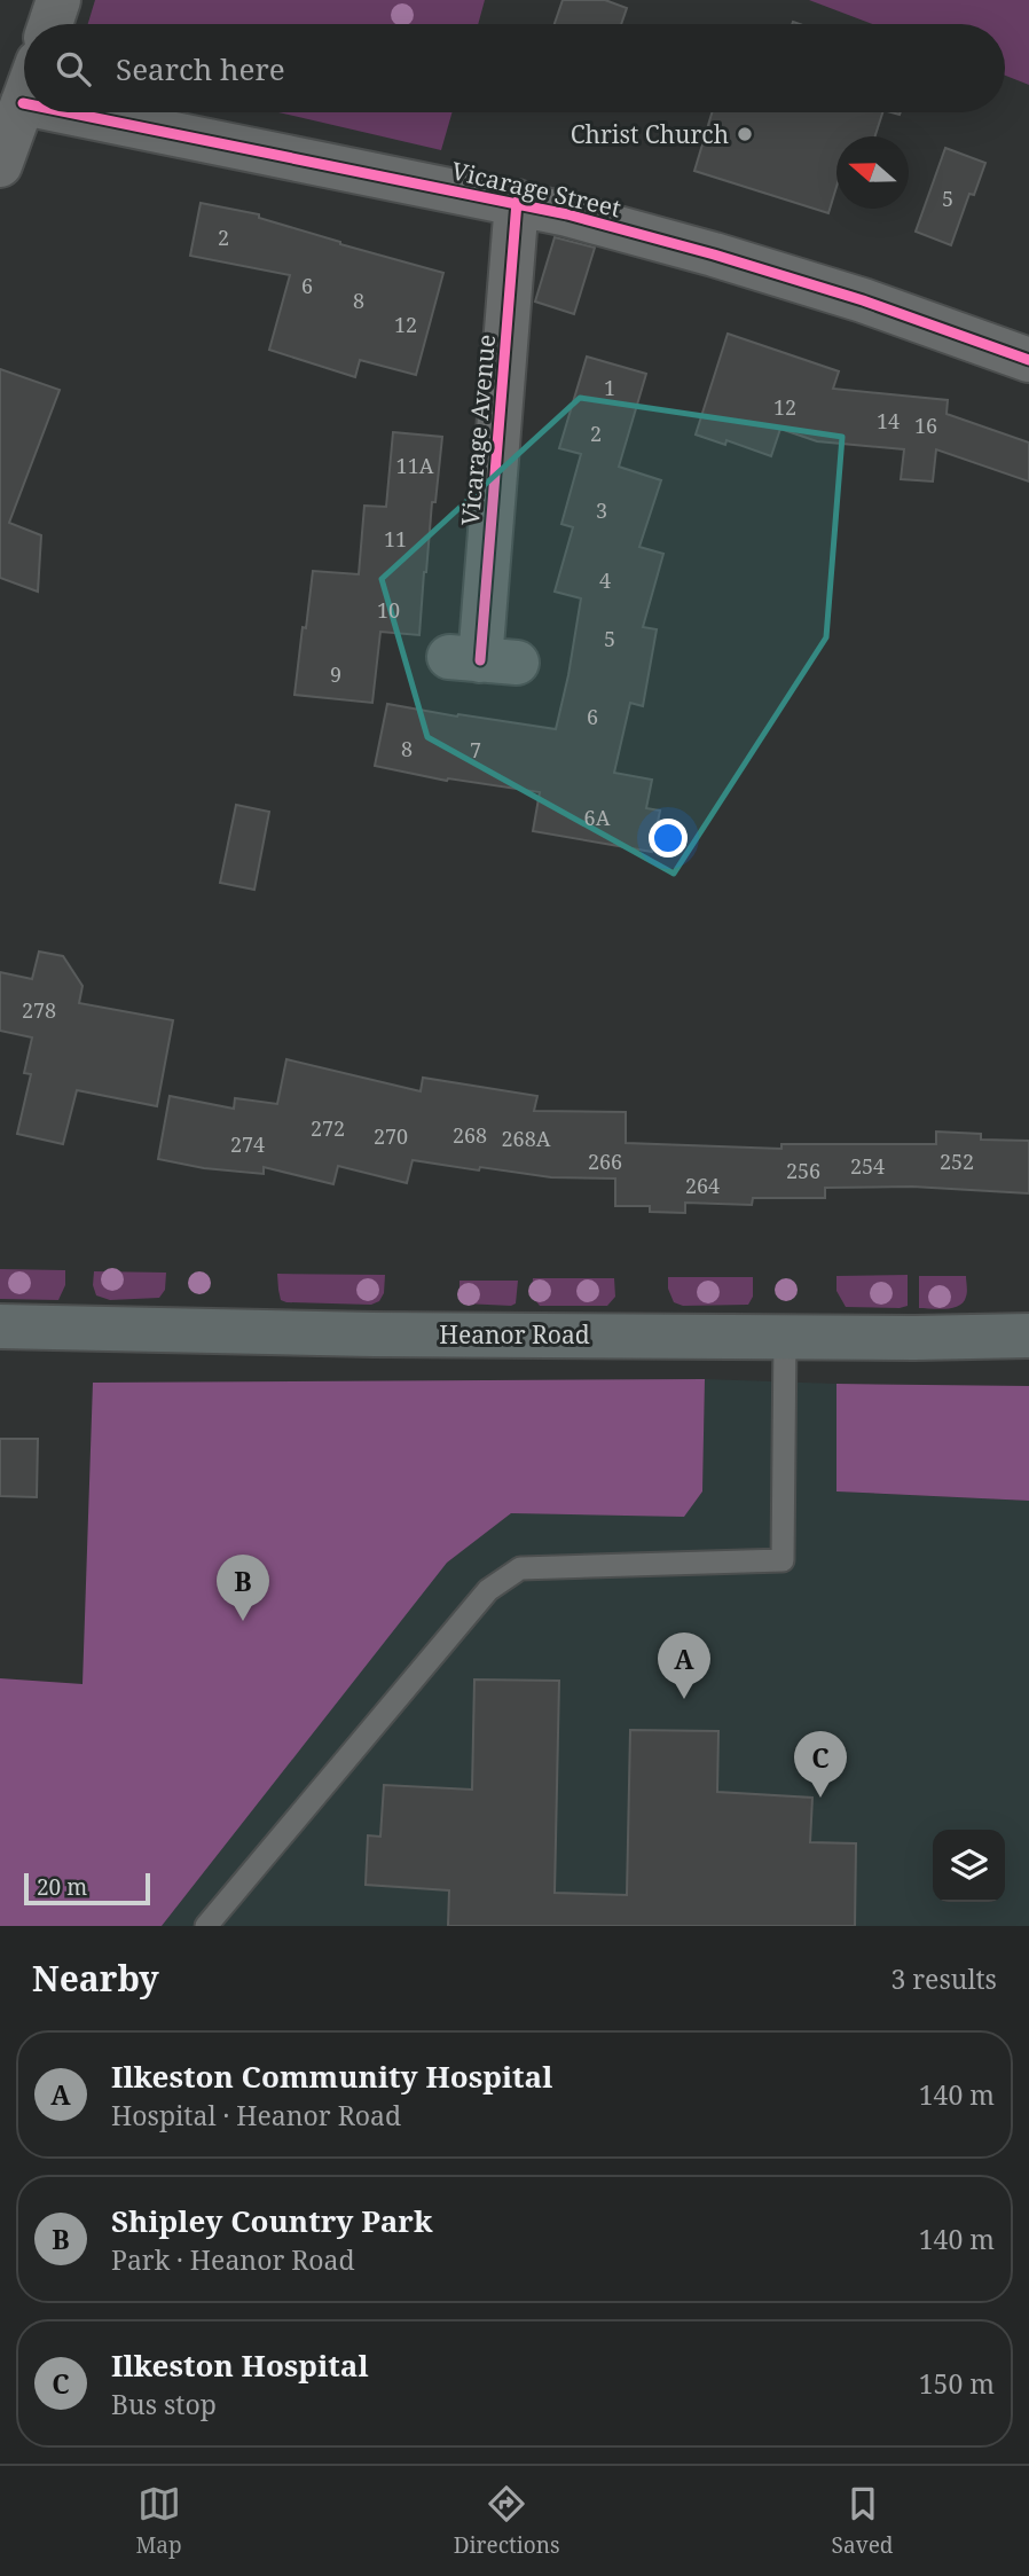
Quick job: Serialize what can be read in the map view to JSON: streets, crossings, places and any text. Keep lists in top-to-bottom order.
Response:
{
  "streets": {
    "main road": ["Heanor Road"],
    "street": ["Vicarage Street", "Vicarage Avenue"]
  },
  "crossings": [
    ["Vicarage Street", "Vicarage Avenue"]
  ],
  "places": ["Christ Church"],
  "house_numbers": [
    "5",
    "2",
    "6",
    "8",
    "12",
    "1",
    "12",
    "14",
    "16",
    "2",
    "11A",
    "3",
    "11",
    "4",
    "10",
    "5",
    "9",
    "6",
    "8",
    "7",
    "6A",
    "278",
    "272",
    "268",
    "270",
    "268A",
    "274",
    "266",
    "252",
    "254",
    "256",
    "264"
  ],
  "scale_bar": "20 m",
  "north": "left",
  "page": {
    "search": "Search here",
    "pins": ["B", "A", "C"],
    "scale": "20 m",
    "heading": ["Nearby", "3 results"],
    "list": [
      {
        "mark": "A",
        "name": "Ilkeston Community Hospital",
        "note": "Hospital · Heanor Road",
        "value": "140 m"
      },
      {
        "mark": "B",
        "name": "Shipley Country Park",
        "note": "Park · Heanor Road",
        "value": "140 m"
      },
      {
        "mark": "C",
        "name": "Ilkeston Hospital",
        "note": "Bus stop",
        "value": "150 m"
      }
    ],
    "nav": ["Map", "Directions", "Saved"]
  }
}
